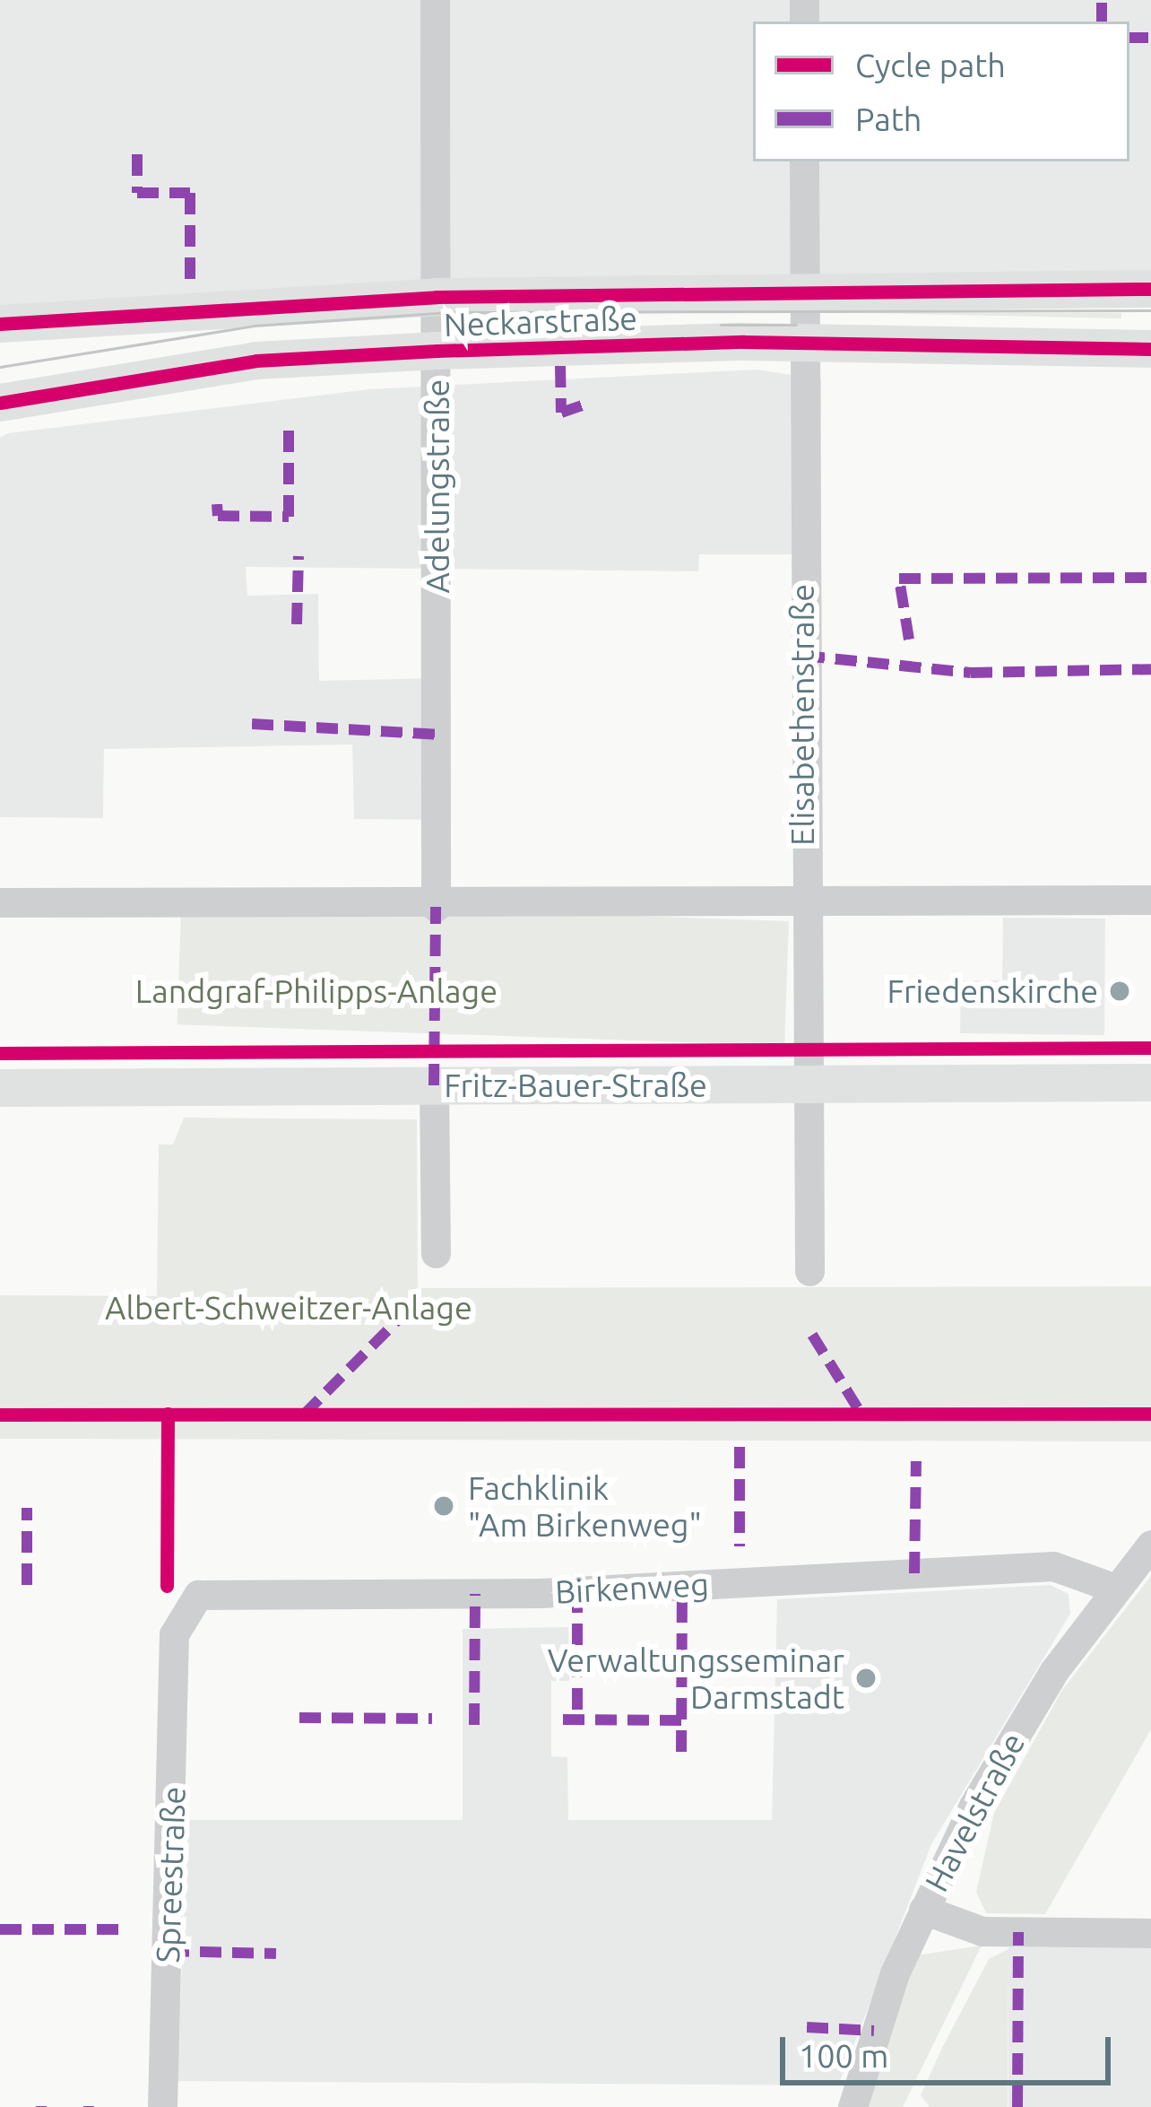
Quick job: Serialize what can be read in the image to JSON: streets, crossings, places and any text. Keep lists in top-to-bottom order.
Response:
{
  "streets": {
    "main road": ["Neckarstraße", "Fritz-Bauer-Straße"],
    "street": [
      "Adelungstraße",
      "Elisabethenstraße",
      "Birkenweg",
      "Havelstraße",
      "Spreestraße"
    ]
  },
  "crossings": [
    ["Neckarstraße", "Adelungstraße"],
    ["Neckarstraße", "Elisabethenstraße"],
    ["Elisabethenstraße", "Fritz-Bauer-Straße"],
    ["Birkenweg", "Havelstraße"],
    ["Birkenweg", "Spreestraße"]
  ],
  "parks": ["Landgraf-Philipps-Anlage", "Albert-Schweitzer-Anlage"],
  "places": ["Friedenskirche", "Fachklinik \"Am Birkenweg\"", "Verwaltungsseminar Darmstadt"],
  "legend": ["Cycle path", "Path"],
  "scale_bar": "100 m"
}
